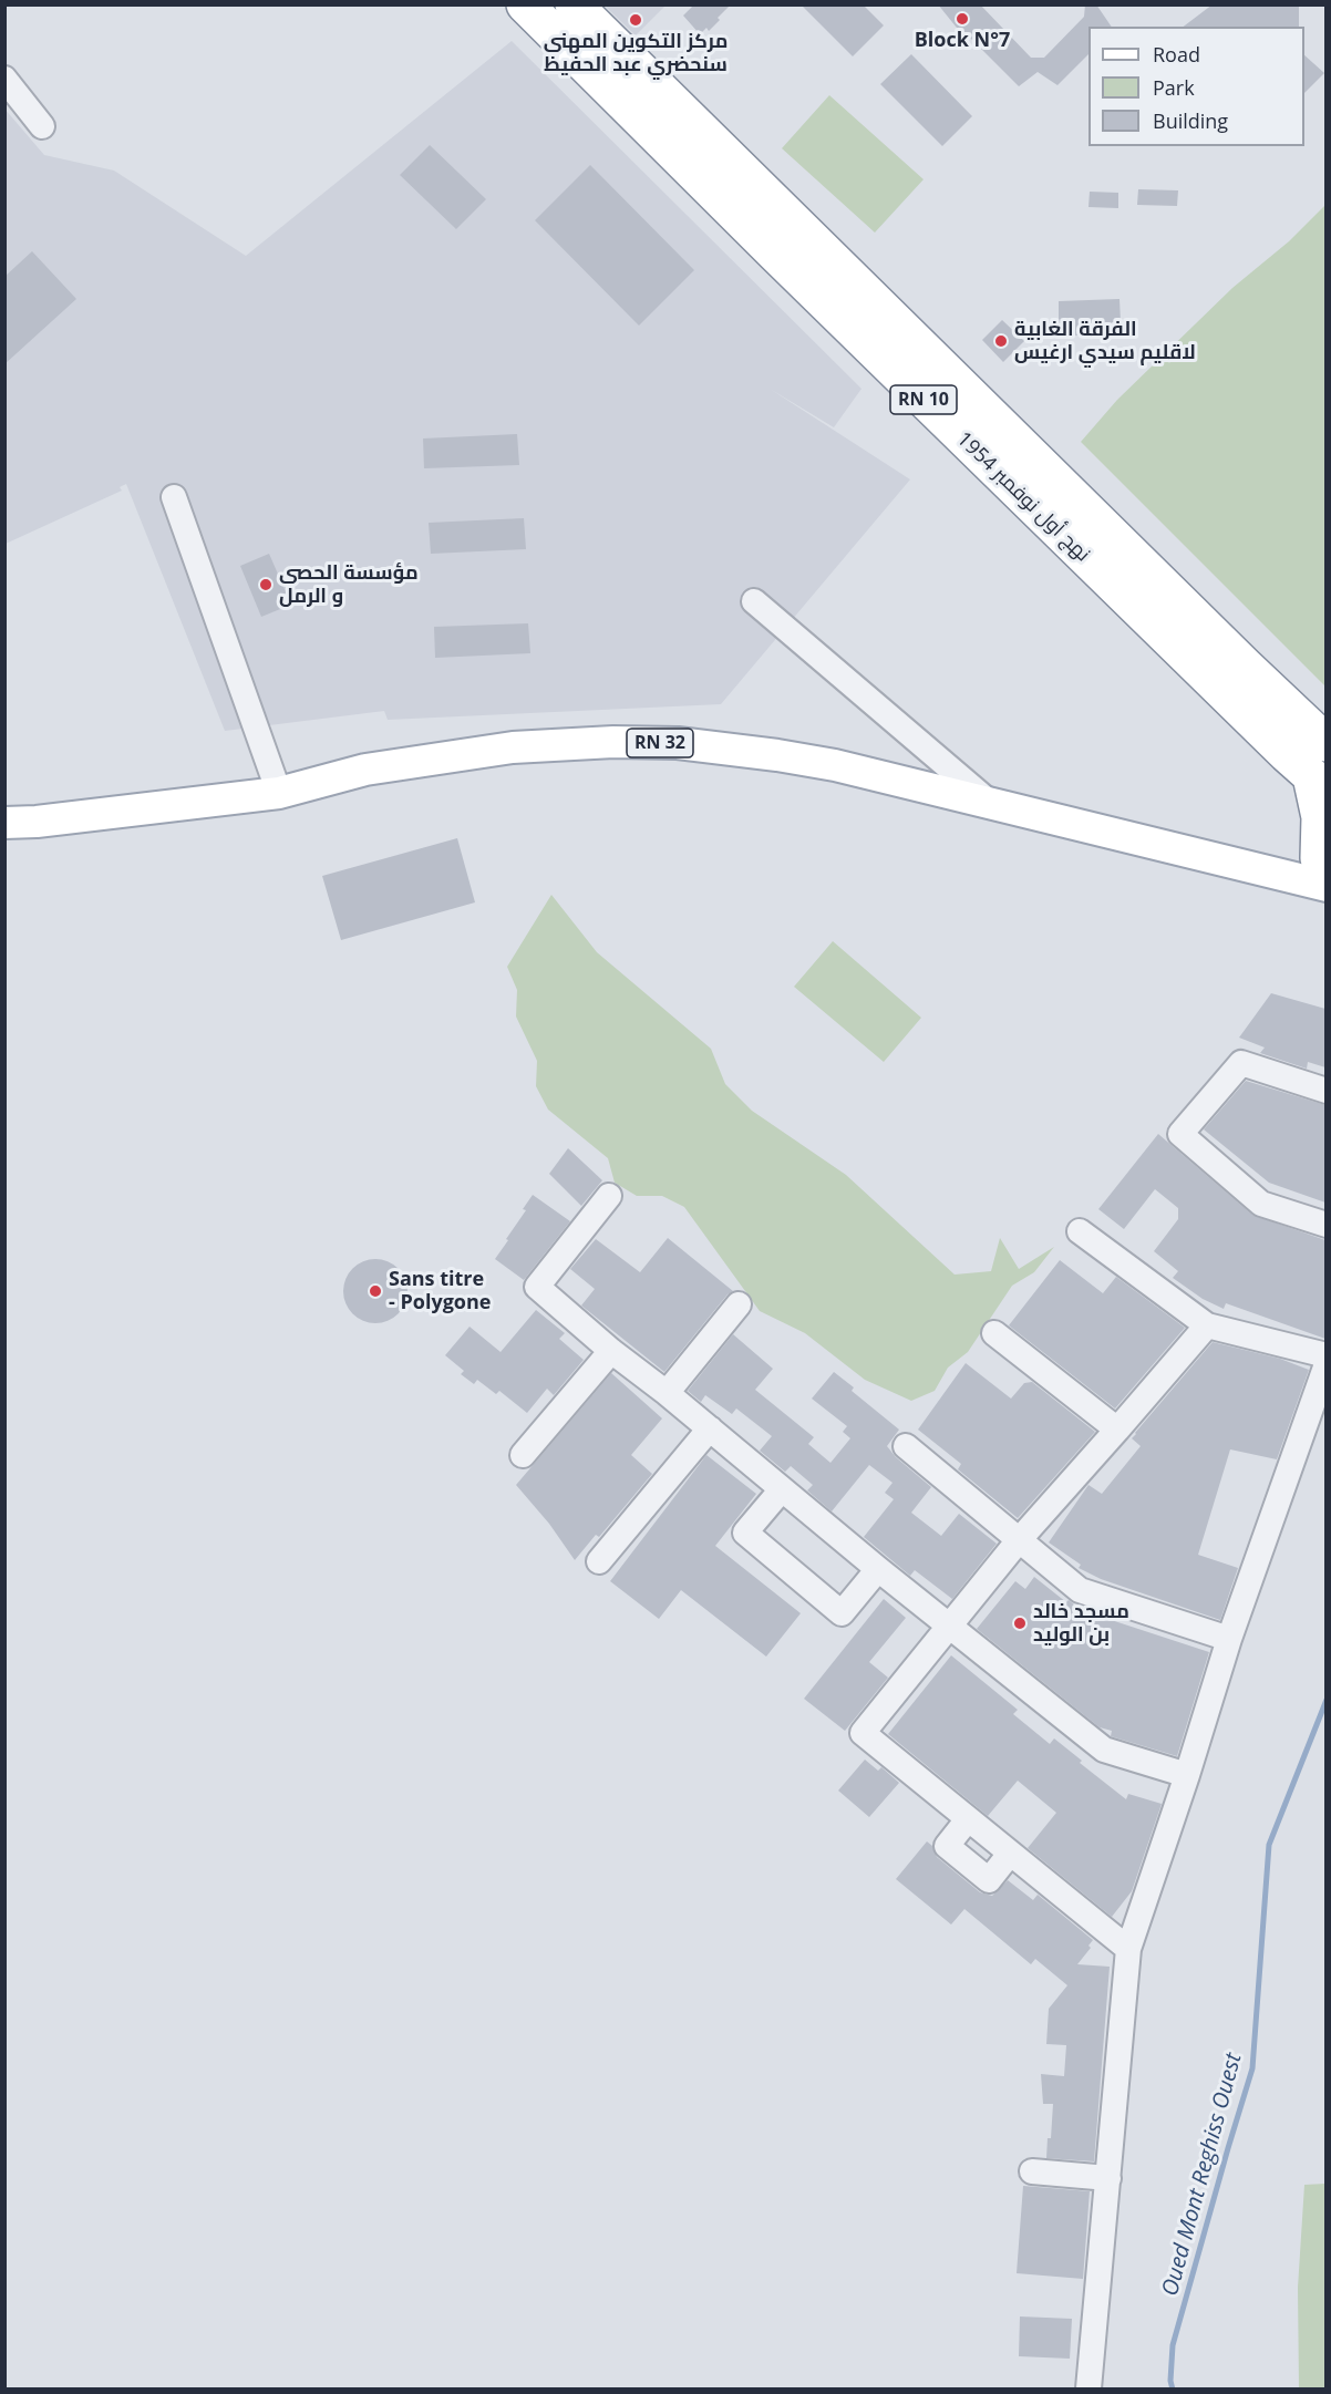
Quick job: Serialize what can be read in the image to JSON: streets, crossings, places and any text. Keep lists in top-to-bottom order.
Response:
{
  "streets": {
    "highway": ["RN 10", "نهج أول نوفمبر 1954"],
    "main road": ["RN 32"]
  },
  "water": ["Oued Mont Reghiss Ouest"],
  "places": [
    "Block N°7",
    "مركز التكوين المهني سنحضري عبد الحفيظ",
    "الفرقة الغابية لاقليم سيدي ارغيس",
    "مؤسسة الحصى و الرمل",
    "Sans titre - Polygone",
    "مسجد خالد بن الوليد"
  ],
  "legend": ["Road", "Park", "Building"]
}
